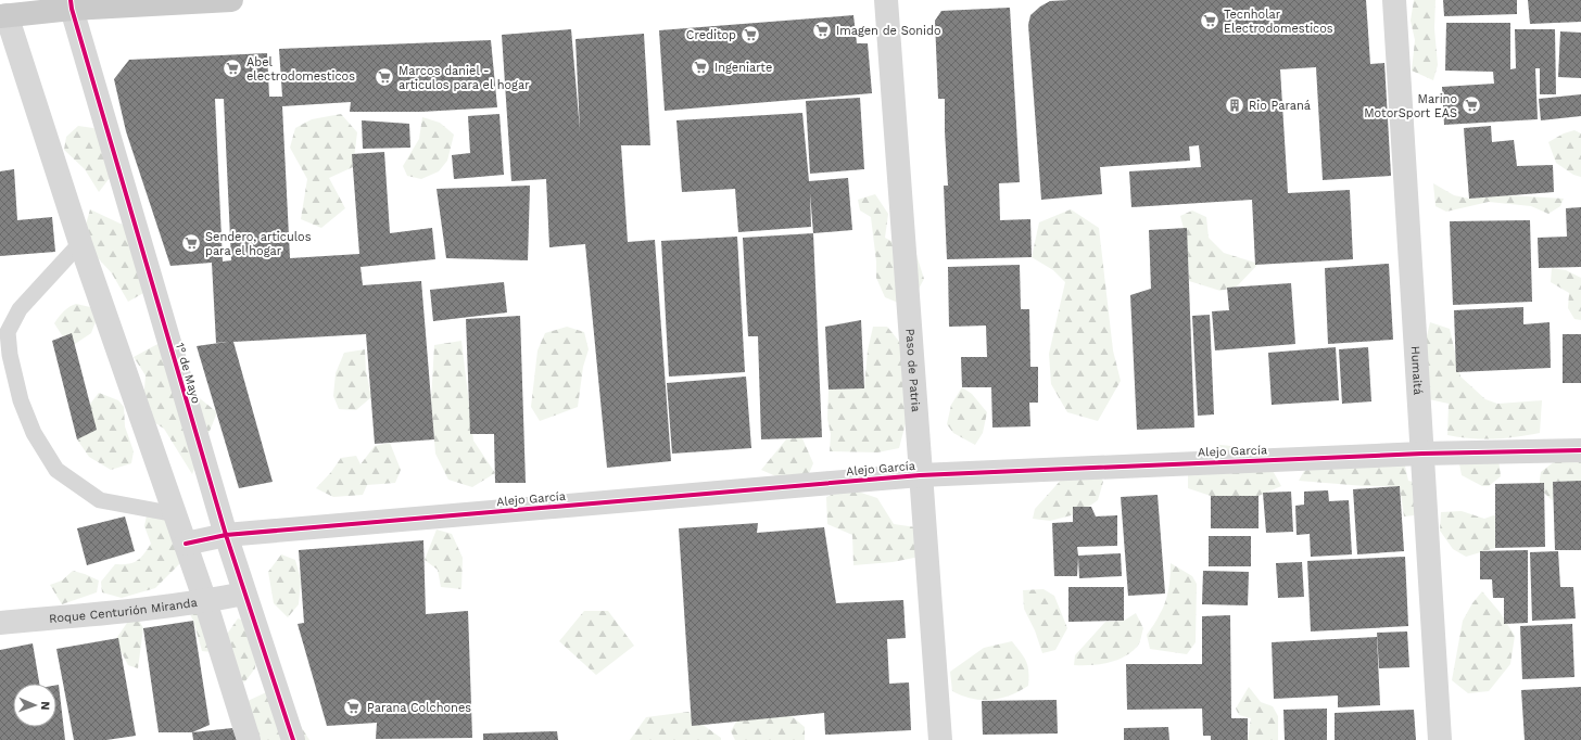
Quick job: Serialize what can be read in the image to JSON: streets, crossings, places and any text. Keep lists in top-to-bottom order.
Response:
{
  "streets": {
    "street": [
      "Paso de Patria",
      "Humaitá",
      "1° de Mayo",
      "Alejo García",
      "Roque Centurión Miranda"
    ]
  },
  "crossings": [
    ["Paso de Patria", "Alejo García"],
    ["Humaitá", "Alejo García"],
    ["1° de Mayo", "Alejo García"],
    ["1° de Mayo", "Roque Centurión Miranda"]
  ],
  "places": {
    "supermarket": [
      "Tecnholar Electrodomesticos",
      "Imagen de Sonido",
      "Creditop",
      "Ingeniarte",
      "Abel electrodomesticos",
      "Marcos daniel - articulos para el hogar",
      "Marino MotorSport EAS",
      "Sendero, articulos para el hogar",
      "Parana Colchones"
    ],
    "building": ["Rio Paraná"]
  },
  "north": "right"
}
